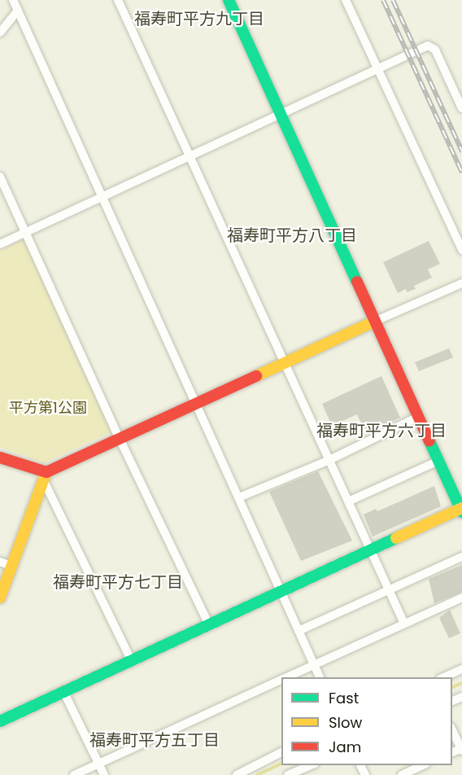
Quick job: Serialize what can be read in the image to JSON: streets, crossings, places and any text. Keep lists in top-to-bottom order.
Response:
{
  "districts": [
    "福寿町平方九丁目",
    "福寿町平方八丁目",
    "福寿町平方六丁目",
    "福寿町平方七丁目",
    "福寿町平方五丁目"
  ],
  "parks": ["平方第1公園"],
  "legend": ["Fast", "Slow", "Jam"]
}
